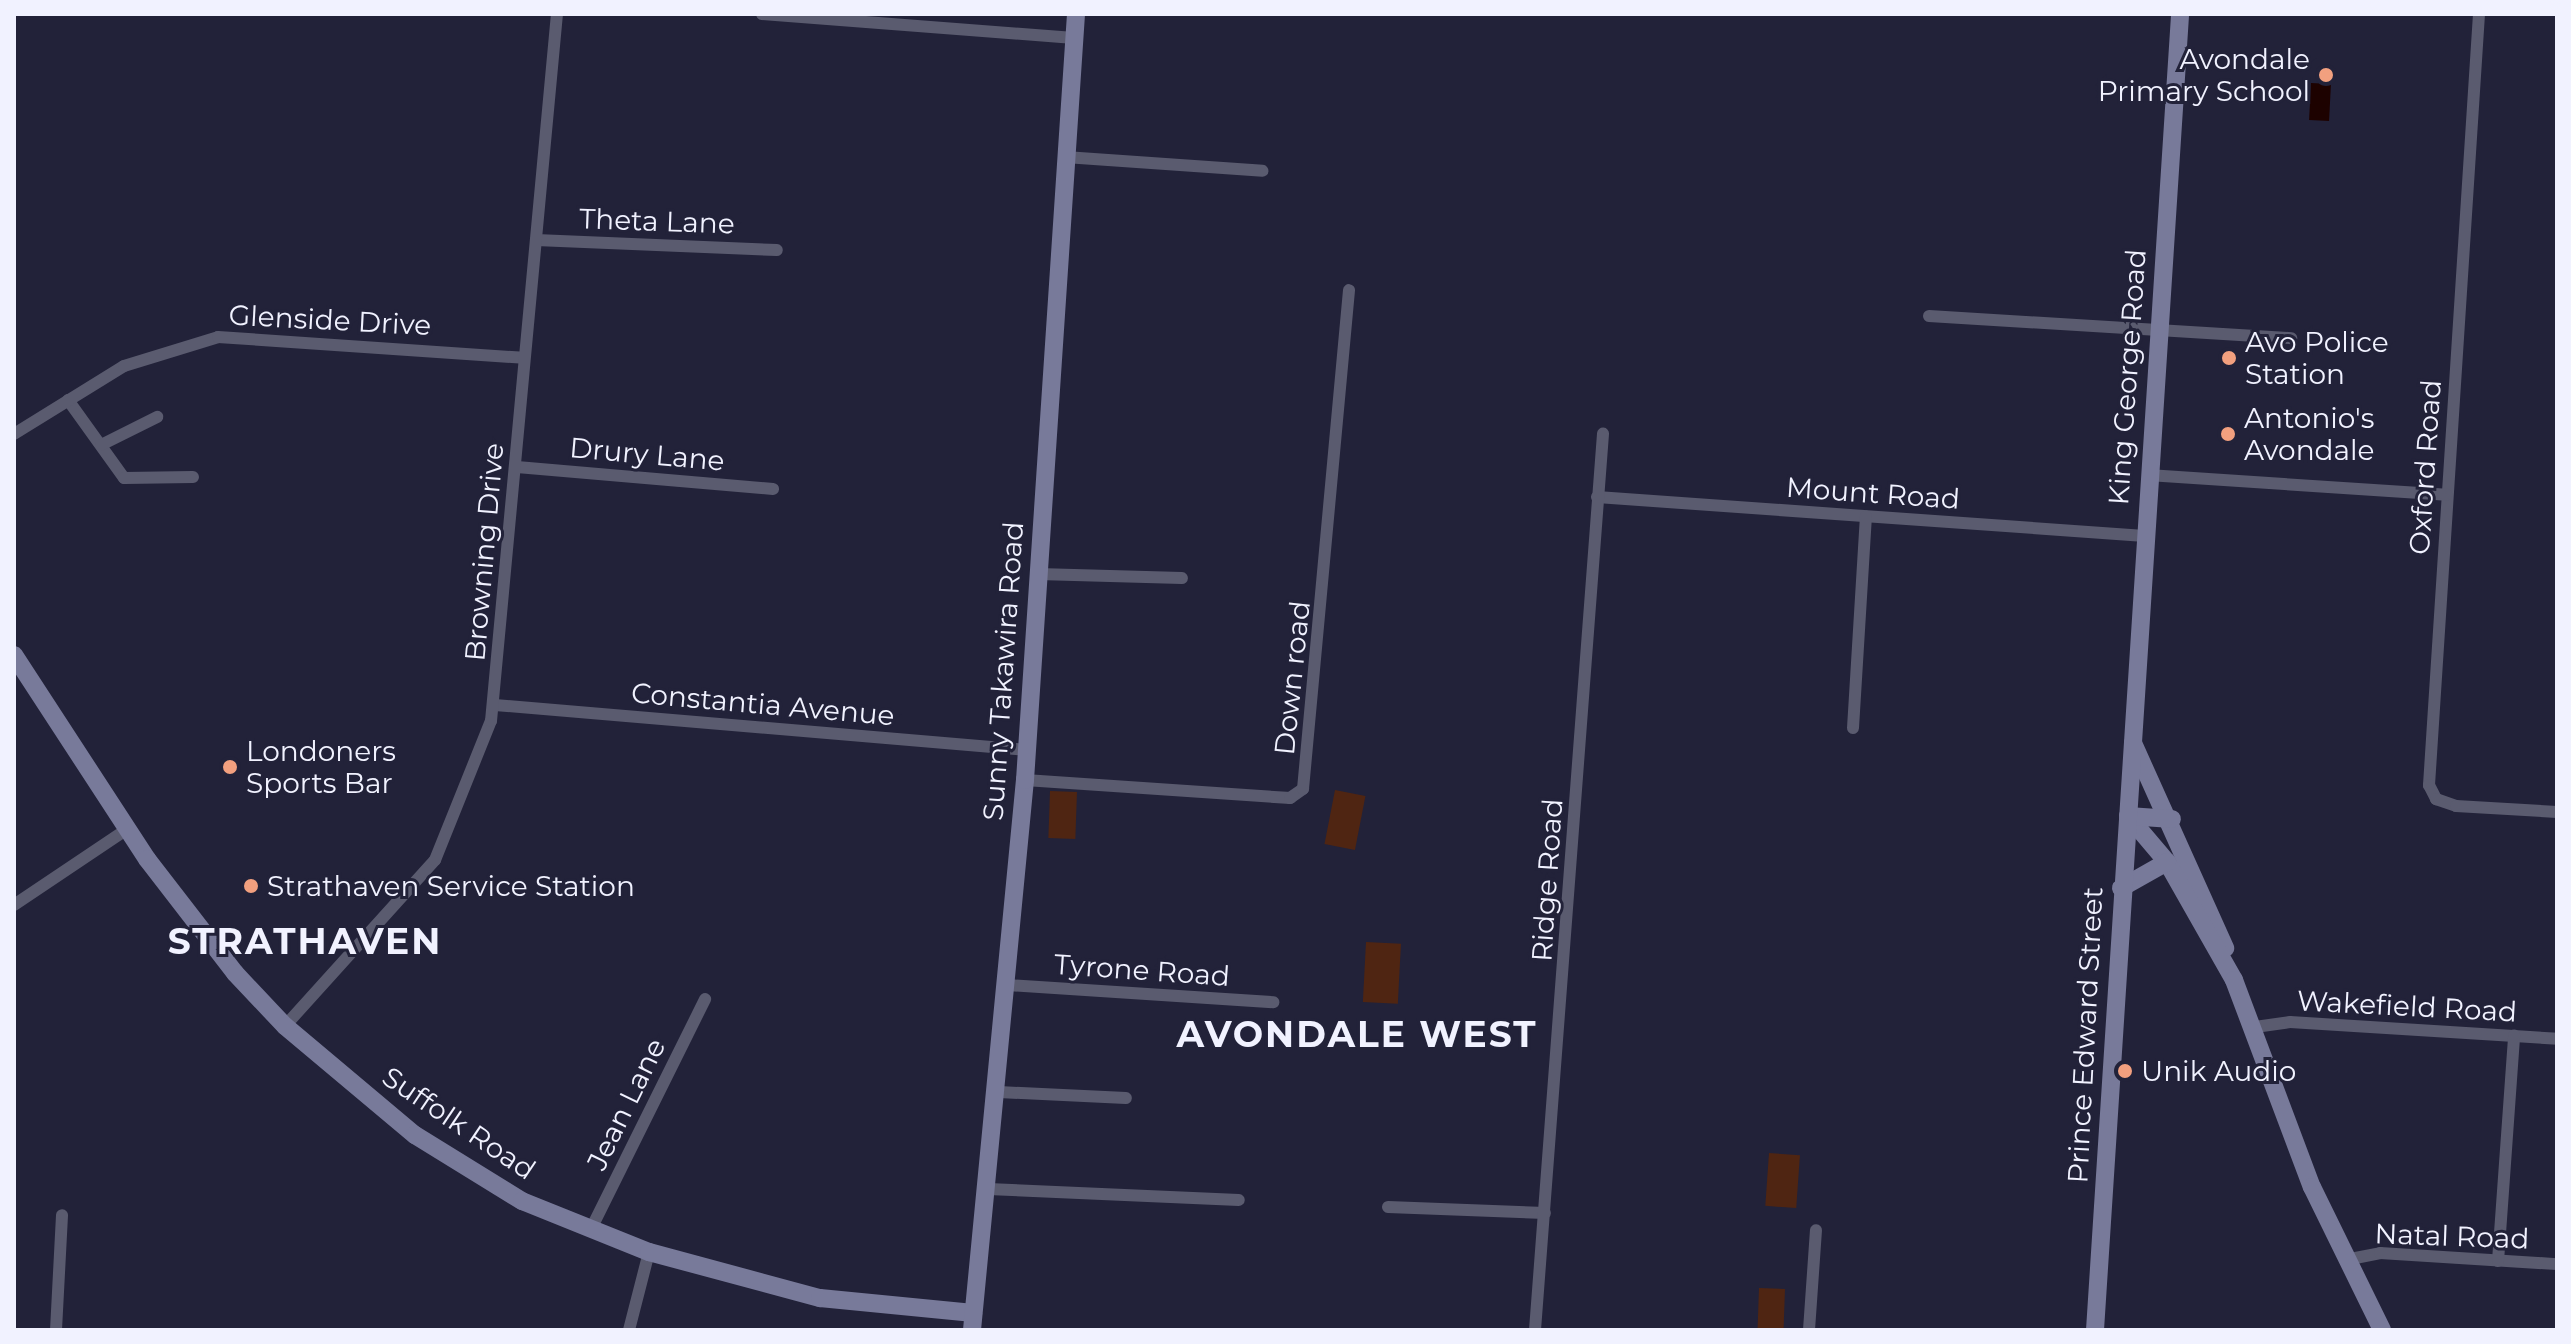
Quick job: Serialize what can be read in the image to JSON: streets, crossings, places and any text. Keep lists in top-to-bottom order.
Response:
{
  "streets": {
    "main road": [
      "King George Road",
      "Sunny Takawira Road",
      "Prince Edward Street",
      "Suffolk Road"
    ],
    "street": [
      "Theta Lane",
      "Glenside Drive",
      "Drury Lane",
      "Oxford Road",
      "Mount Road",
      "Browning Drive",
      "Down road",
      "Constantia Avenue",
      "Ridge Road",
      "Tyrone Road",
      "Wakefield Road",
      "Jean Lane",
      "Natal Road"
    ]
  },
  "crossings": [
    ["Theta Lane", "Browning Drive"],
    ["Glenside Drive", "Browning Drive"],
    ["King George Road", "Mount Road"],
    ["King George Road", "Prince Edward Street"],
    ["Drury Lane", "Browning Drive"],
    ["Mount Road", "Ridge Road"],
    ["Browning Drive", "Constantia Avenue"],
    ["Browning Drive", "Suffolk Road"],
    ["Sunny Takawira Road", "Down road"],
    ["Sunny Takawira Road", "Constantia Avenue"],
    ["Sunny Takawira Road", "Tyrone Road"],
    ["Sunny Takawira Road", "Suffolk Road"],
    ["Jean Lane", "Suffolk Road"]
  ],
  "districts": ["STRATHAVEN", "AVONDALE WEST"],
  "places": [
    "Avondale Primary School",
    "Avo Police Station",
    "Antonio's Avondale",
    "Londoners Sports Bar",
    "Strathaven Service Station",
    "Unik Audio"
  ]
}
